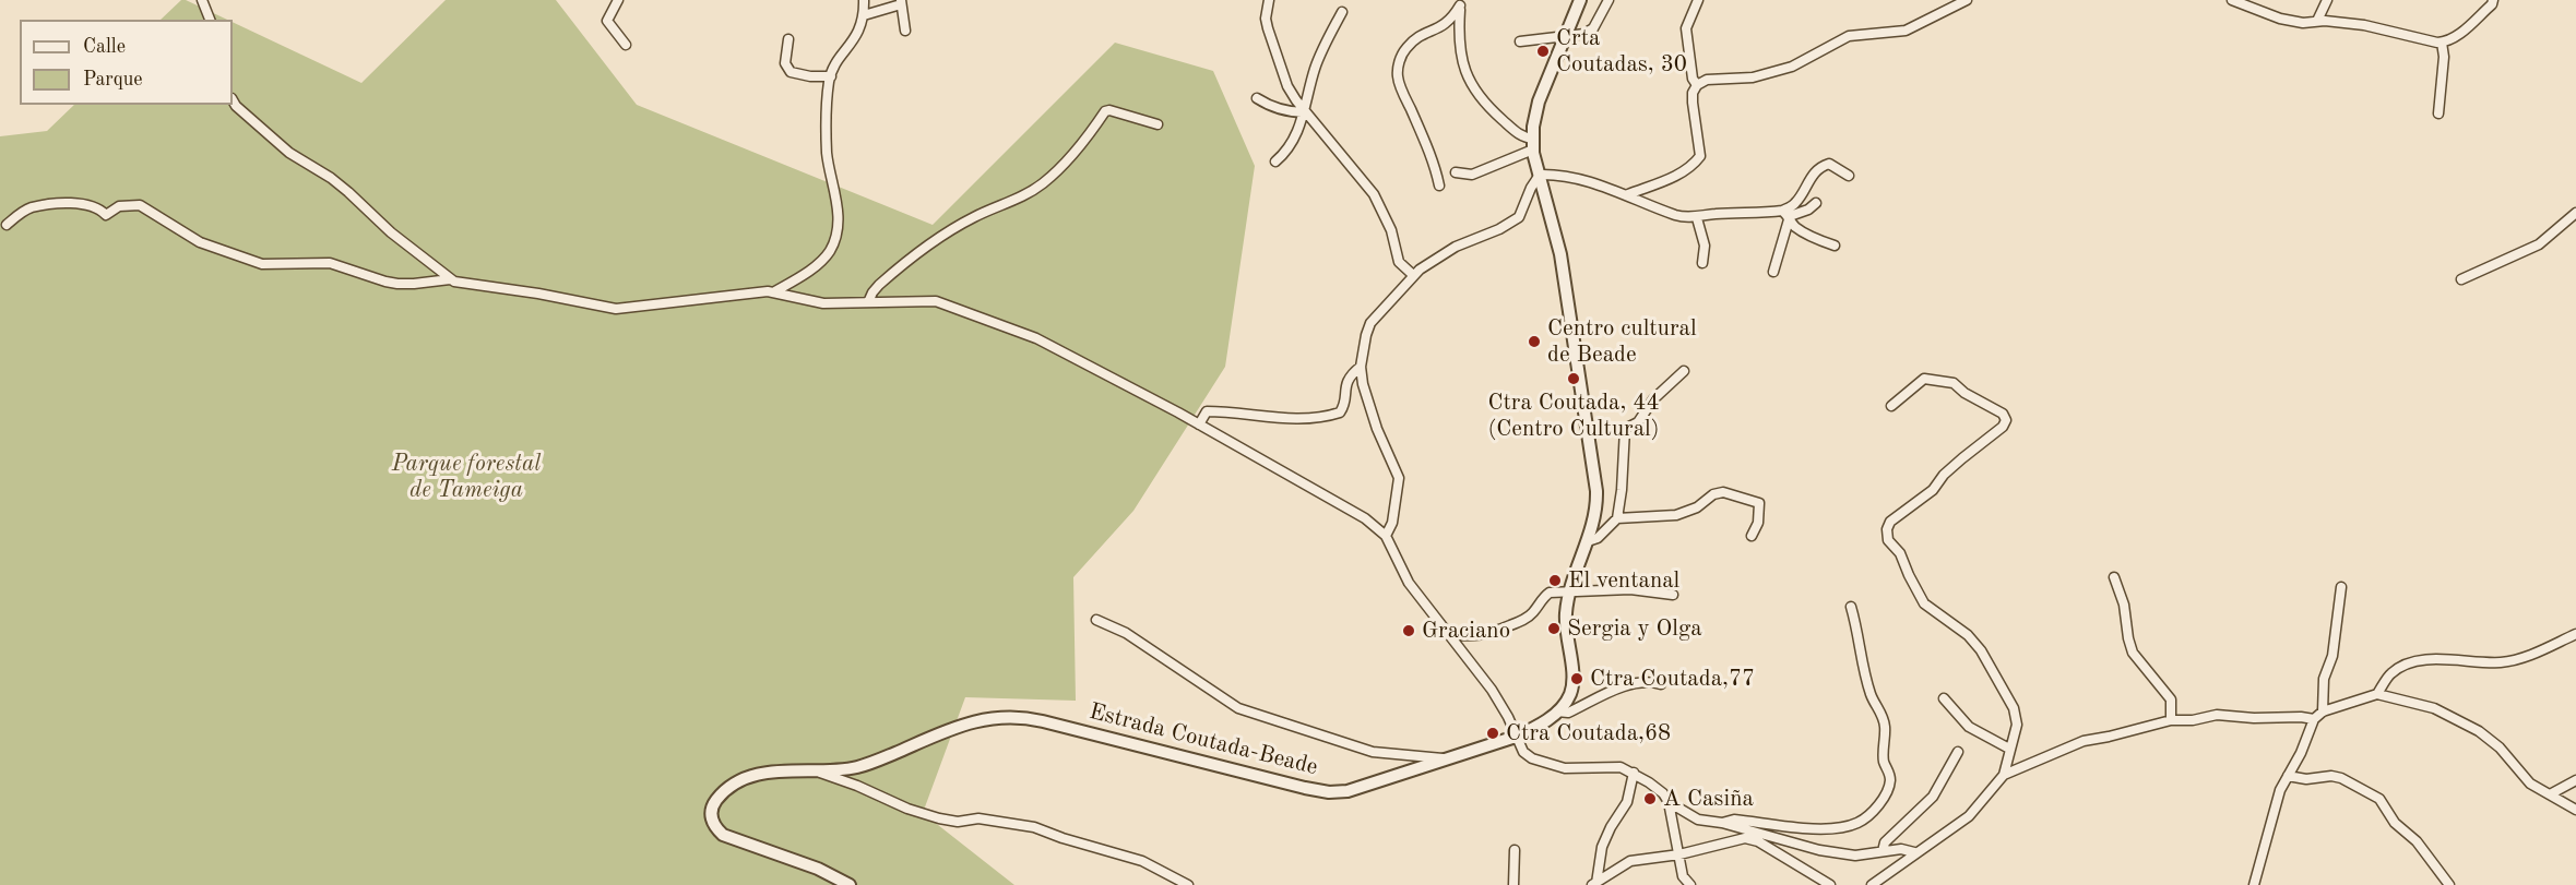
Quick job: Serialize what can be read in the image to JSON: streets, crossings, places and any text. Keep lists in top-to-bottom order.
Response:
{
  "streets": {
    "street": ["Estrada Coutada-Beade"]
  },
  "parks": ["Parque forestal de Tameiga"],
  "places": [
    "Crta Coutadas, 30",
    "Centro cultural de Beade",
    "Ctra Coutada, 44 (Centro Cultural)",
    "El ventanal",
    "Sergia y Olga",
    "Graciano",
    "Ctra Coutada,77",
    "Ctra Coutada,68",
    "A Casiña"
  ],
  "legend": ["Calle", "Parque"]
}
